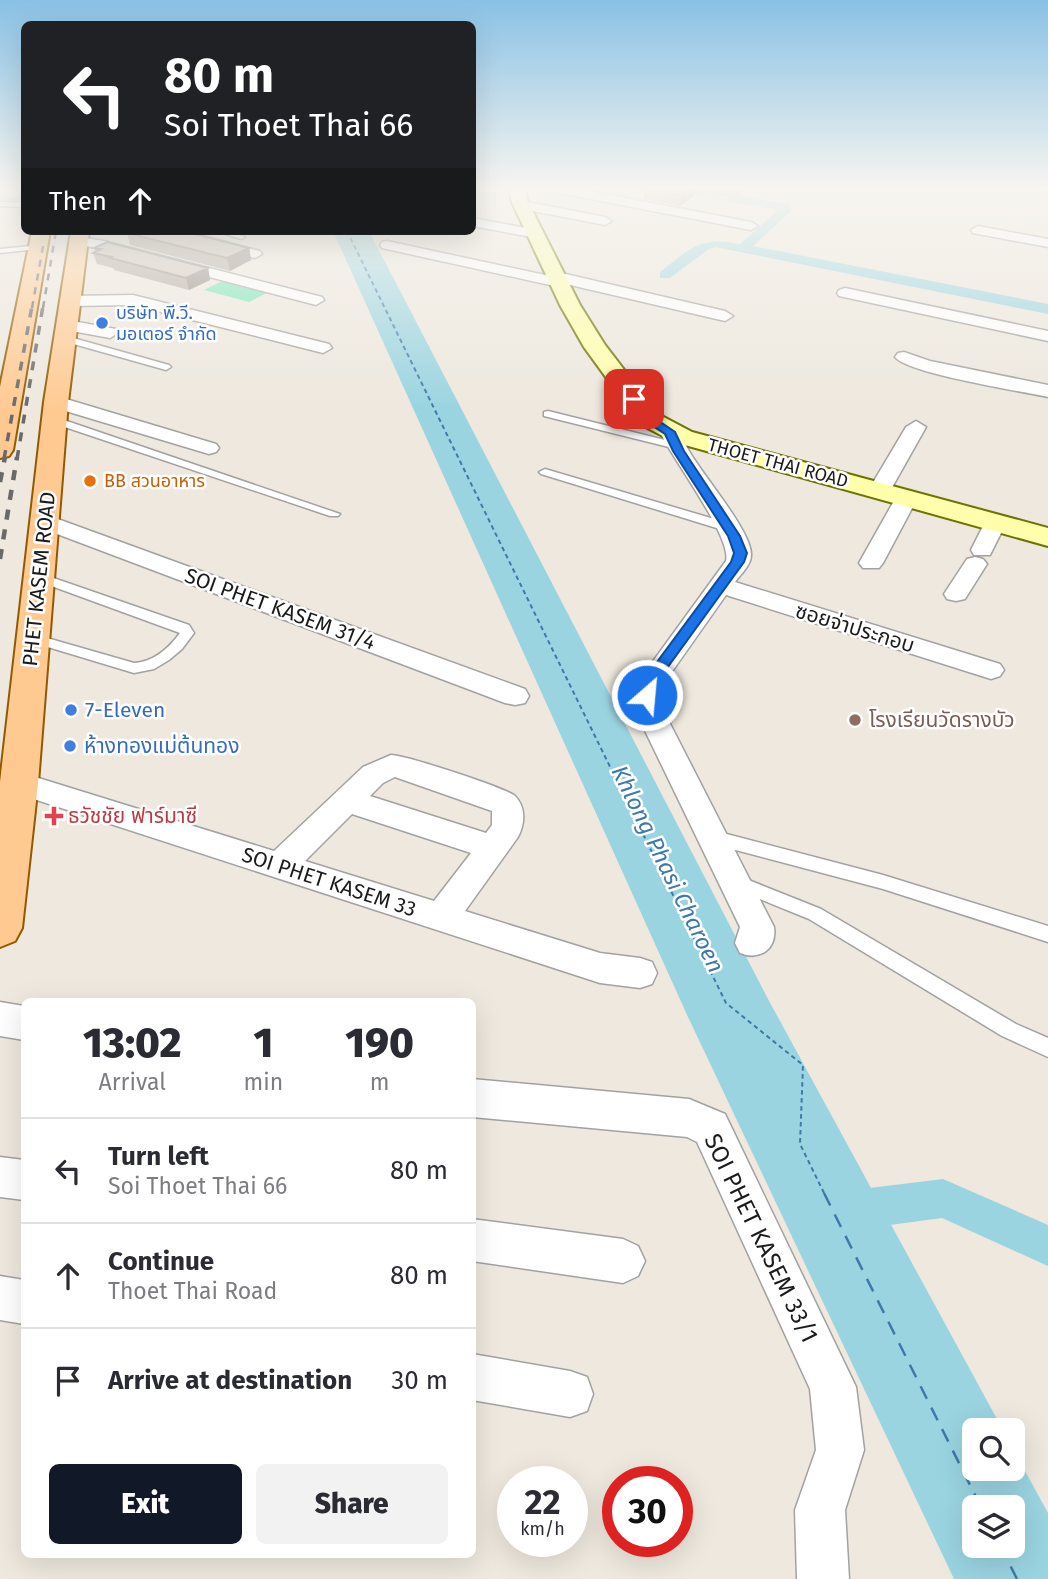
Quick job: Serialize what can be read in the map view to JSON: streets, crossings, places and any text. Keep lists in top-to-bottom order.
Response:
{
  "streets": {
    "main road": ["THOET THAI ROAD", "PHET KASEM ROAD"],
    "street": [
      "SOI PHET KASEM 31/4",
      "ซอยจ่าประกอบ",
      "SOI PHET KASEM 33",
      "SOI PHET KASEM 33/1"
    ]
  },
  "crossings": [
    ["PHET KASEM ROAD", "SOI PHET KASEM 31/4"],
    ["PHET KASEM ROAD", "SOI PHET KASEM 33"]
  ],
  "water": ["Khlong Phasi Charoen"],
  "places": {
    "other": [
      "บริษัท พี.วี. มอเตอร์ จำกัด",
      "BB สวนอาหาร",
      "7-Eleven",
      "โรงเรียนวัดรางบัว",
      "ห้างทองแม่ต้นทอง"
    ],
    "health": ["ธวัชชัย ฟาร์มาซี"]
  },
  "page": {
    "turn": ["80 m", "Soi Thoet Thai 66"],
    "then": "Then",
    "eta": [
      "13:02",
      "Arrival",
      "1",
      "min",
      "190",
      "m"
    ],
    "list": [
      {
        "name": "Turn left",
        "note": "Soi Thoet Thai 66",
        "value": "80 m"
      },
      {
        "name": "Continue",
        "note": "Thoet Thai Road",
        "value": "80 m"
      },
      {
        "name": "Arrive at destination",
        "value": "30 m"
      }
    ],
    "buttons": ["Exit", "Share"],
    "speed": "22 km/h",
    "limit": "30"
  }
}
